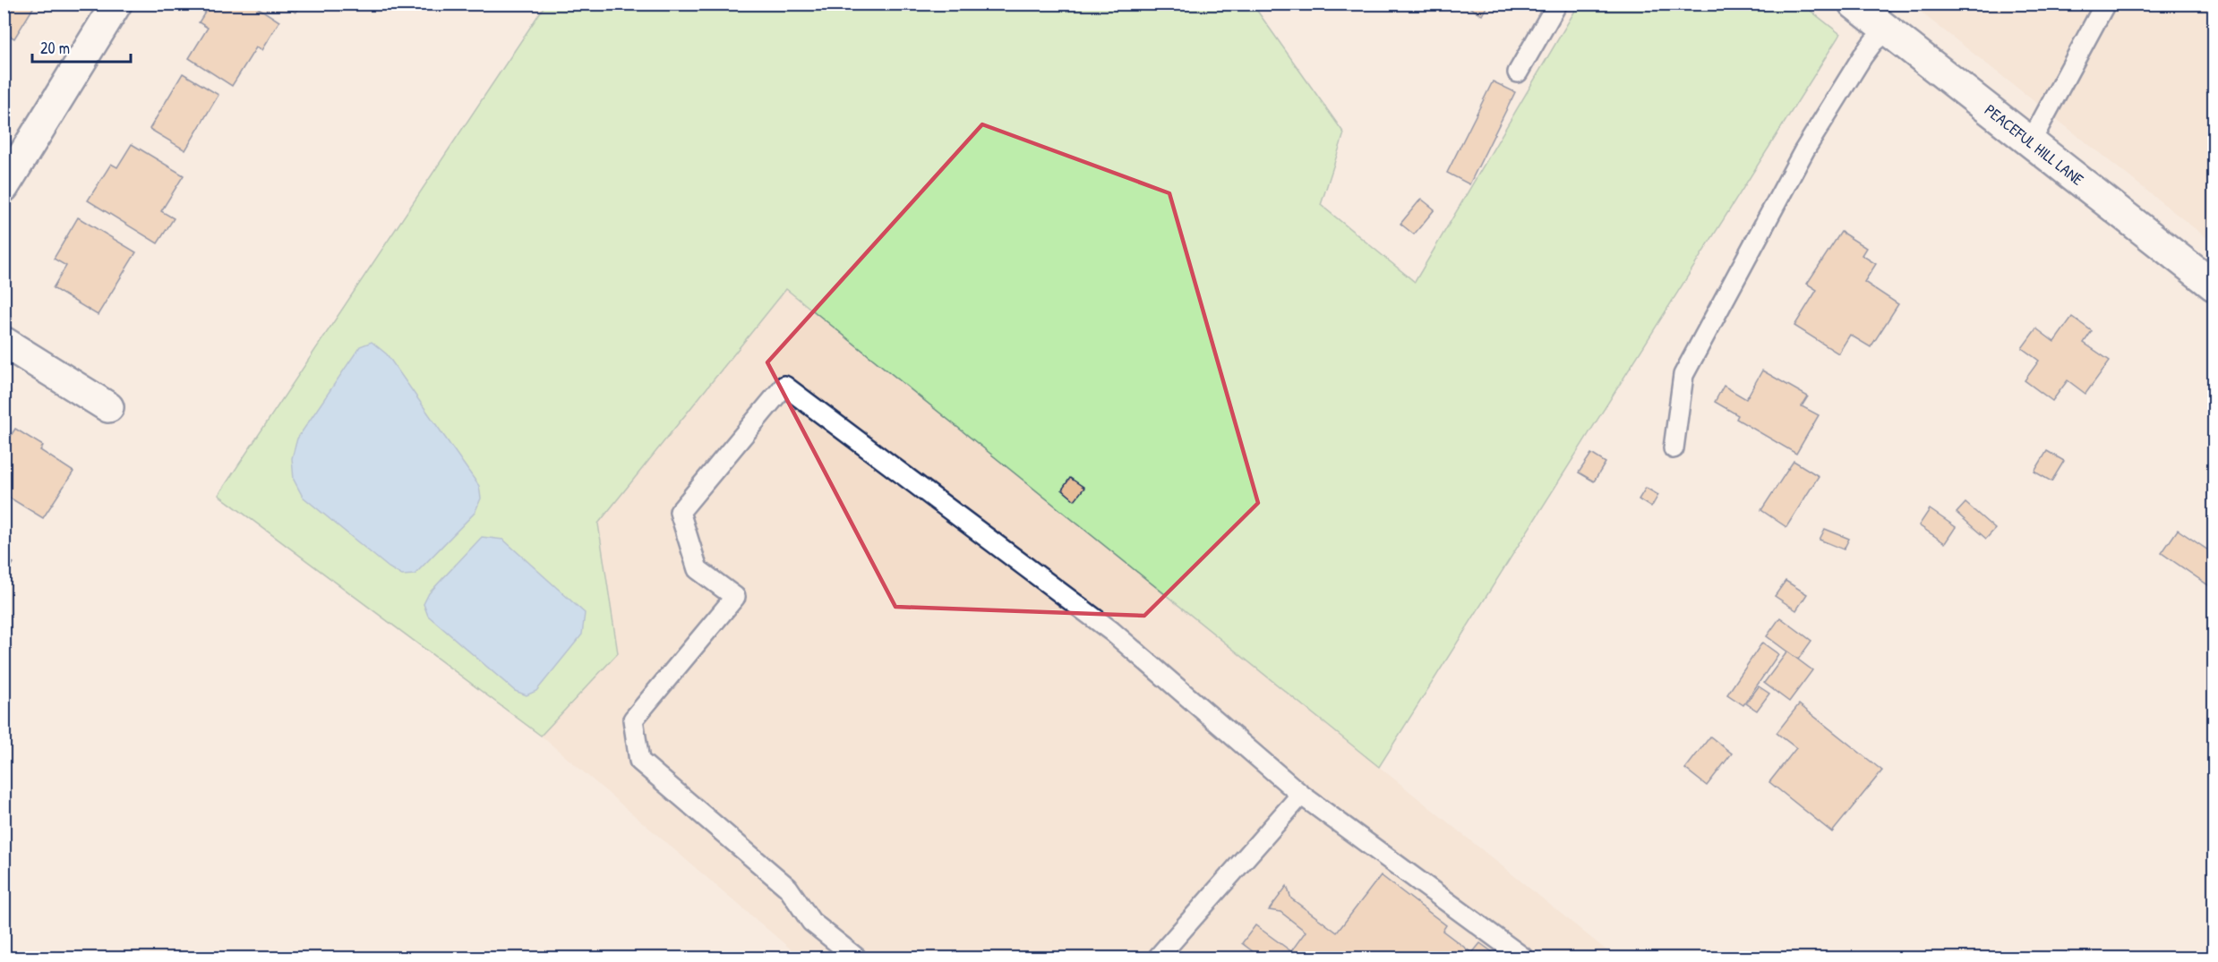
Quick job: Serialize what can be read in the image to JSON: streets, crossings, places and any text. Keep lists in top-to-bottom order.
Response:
{
  "streets": {
    "street": ["PEACEFUL HILL LANE"]
  },
  "scale_bar": "20 m"
}
